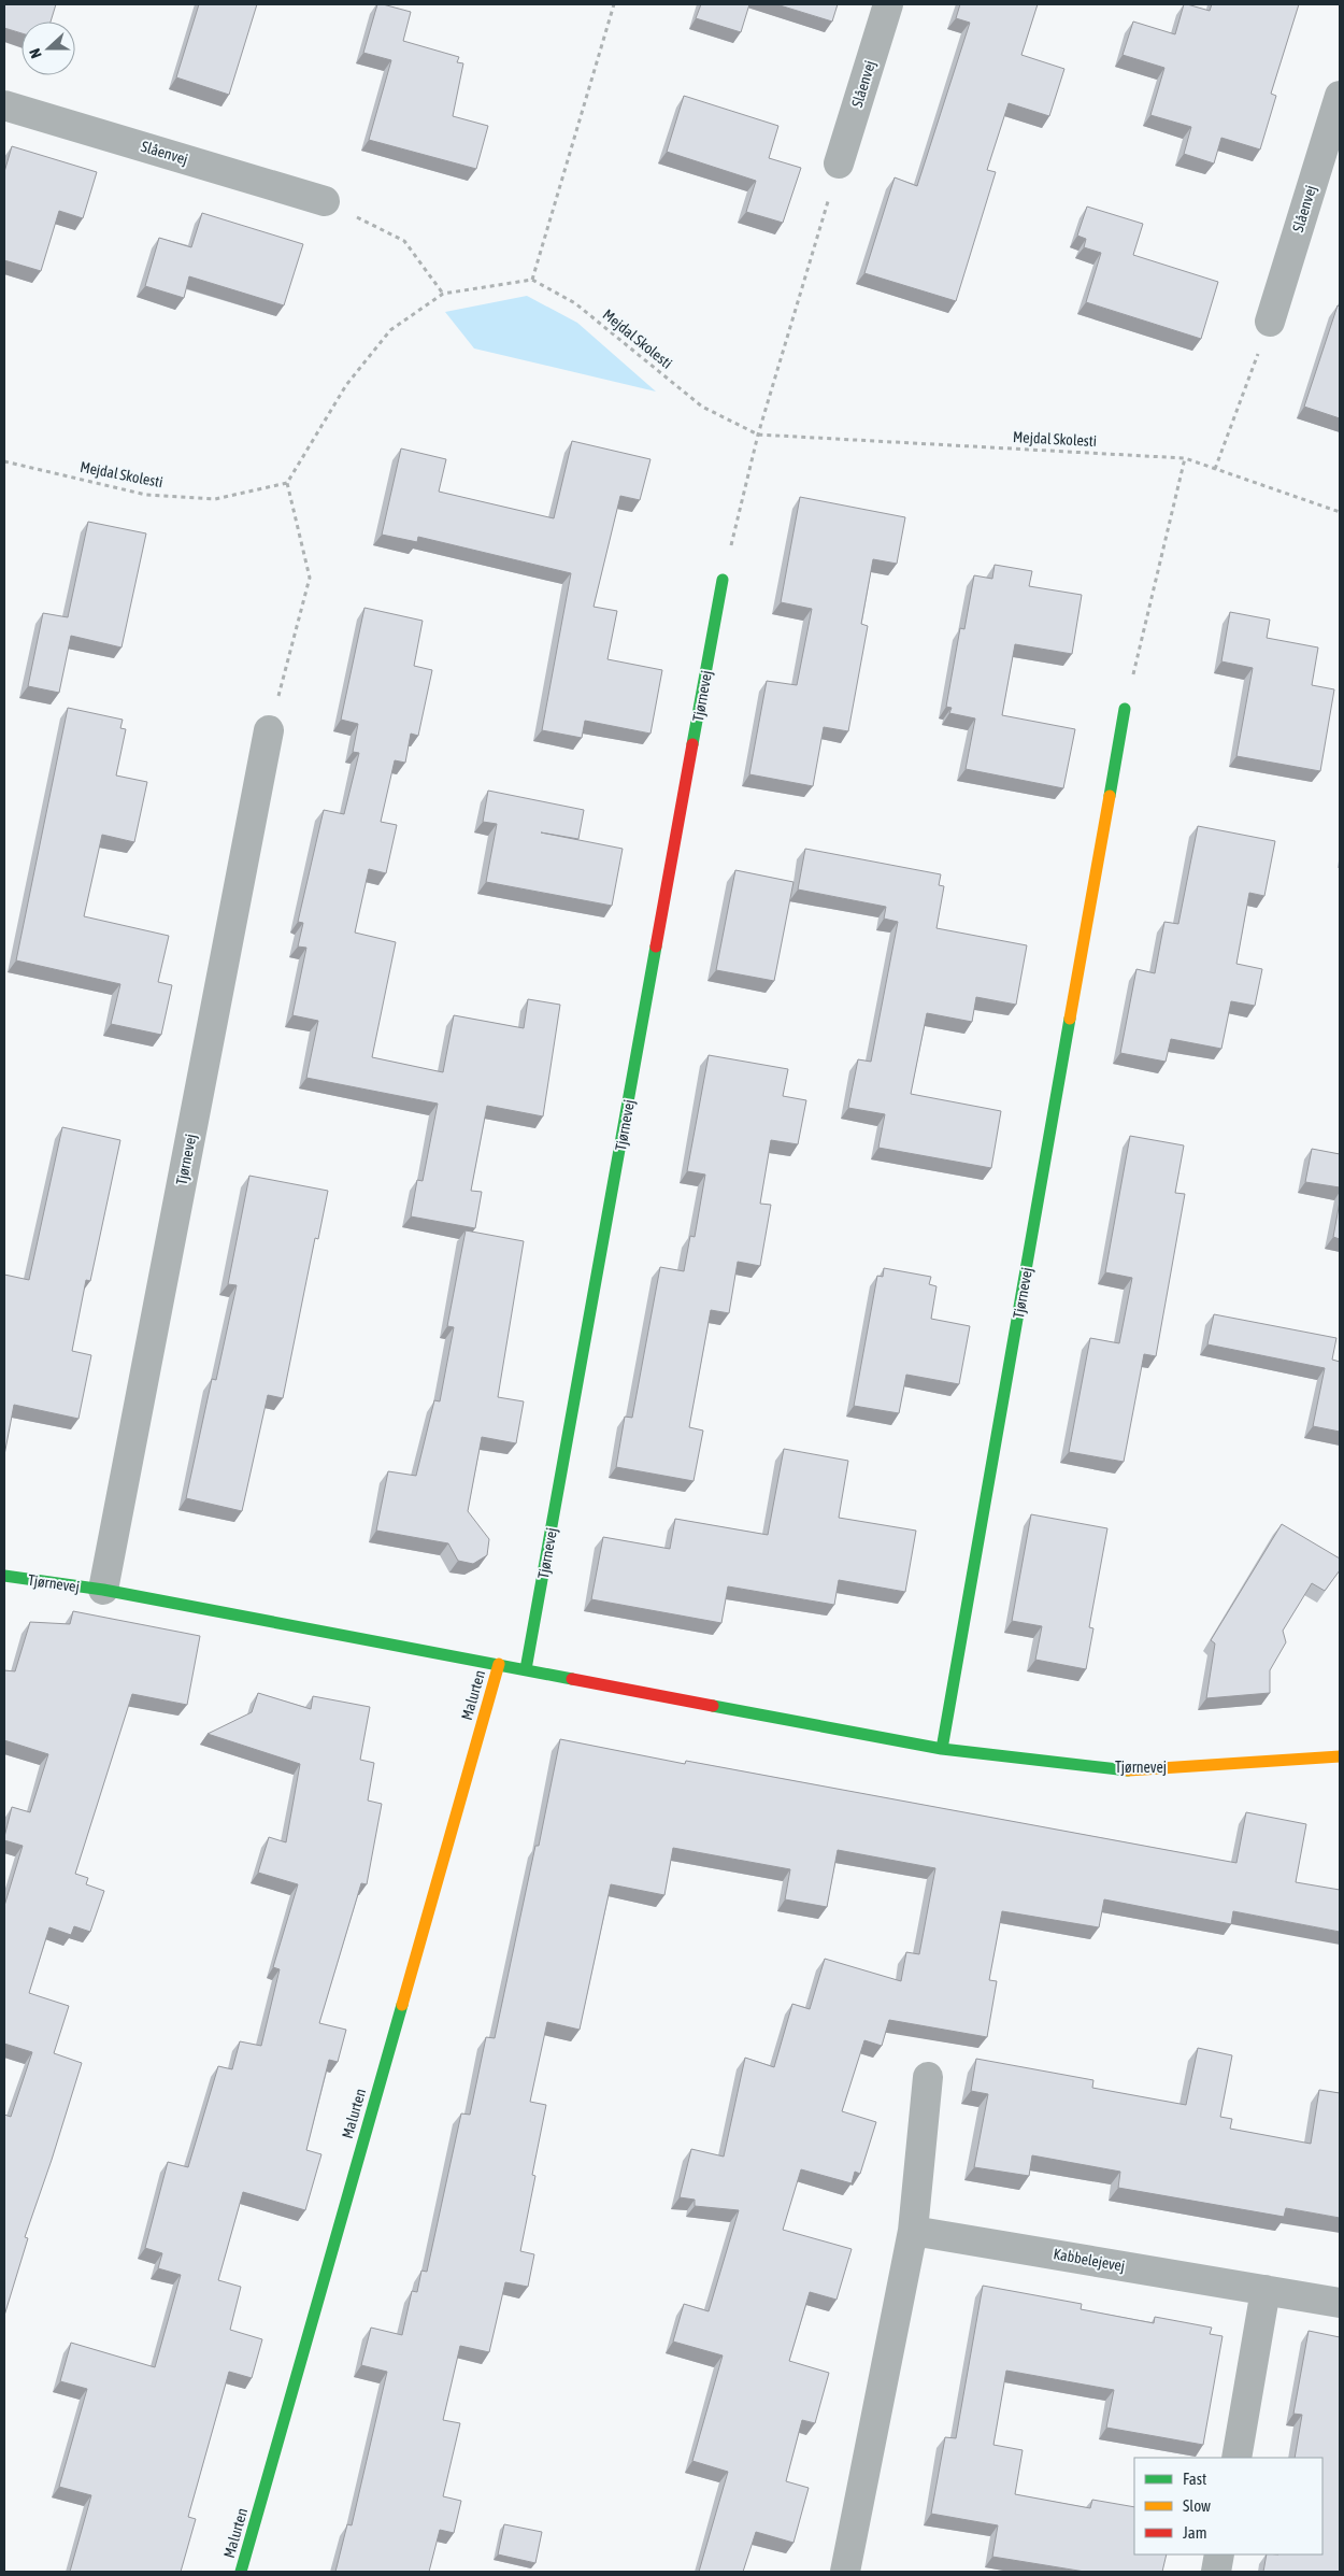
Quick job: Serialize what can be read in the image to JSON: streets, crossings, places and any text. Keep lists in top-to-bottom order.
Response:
{
  "streets": {
    "street": [
      "Slåenvej",
      "Tjørnevej",
      "Malurten",
      "Kabbelejevej"
    ],
    "path": ["Mejdal Skolesti"]
  },
  "crossings": [
    ["Tjørnevej", "Malurten"]
  ],
  "legend": ["Fast", "Slow", "Jam"],
  "north": "left"
}
